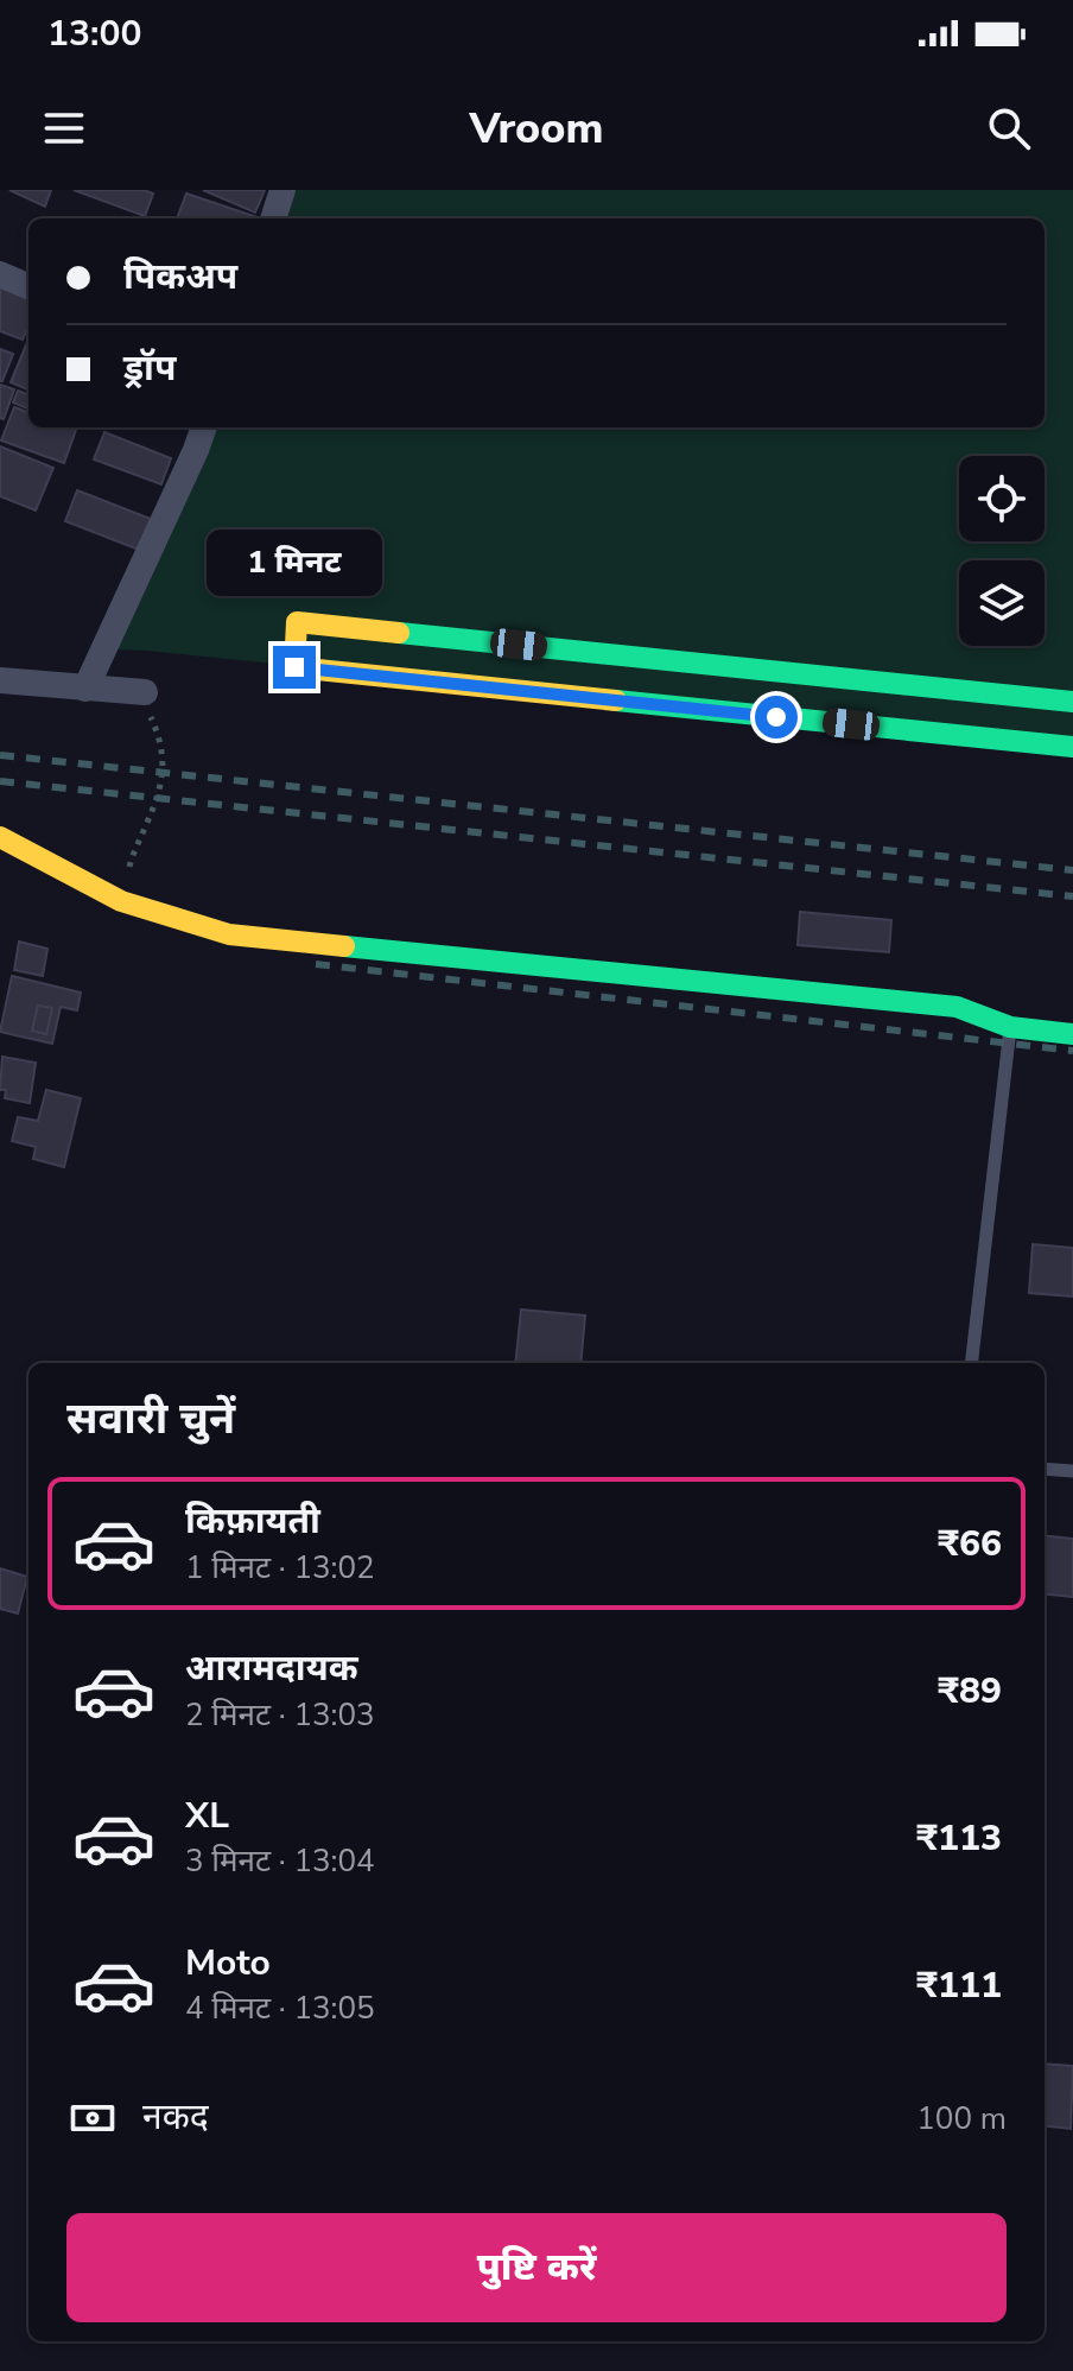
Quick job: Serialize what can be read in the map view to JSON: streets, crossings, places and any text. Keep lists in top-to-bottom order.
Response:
{
  "page": {
    "status": "13:00",
    "header": "Vroom",
    "banner": ["पिकअप", "ड्रॉप"],
    "bubble": "1 मिनट",
    "heading": "सवारी चुनें",
    "list": [
      {
        "name": "किफ़ायती",
        "note": "1 मिनट · 13:02",
        "value": "₹66"
      },
      {
        "name": "आरामदायक",
        "note": "2 मिनट · 13:03",
        "value": "₹89"
      },
      {
        "name": "XL",
        "note": "3 मिनट · 13:04",
        "value": "₹113"
      },
      {
        "name": "Moto",
        "note": "4 मिनट · 13:05",
        "value": "₹111"
      }
    ],
    "pay": ["नकद", "100 m"],
    "buttons": "पुष्टि करें"
  }
}
